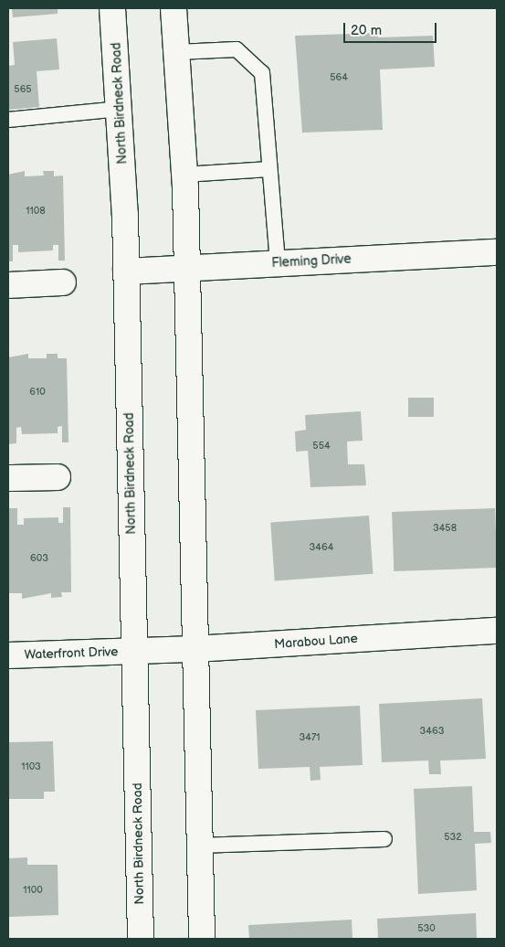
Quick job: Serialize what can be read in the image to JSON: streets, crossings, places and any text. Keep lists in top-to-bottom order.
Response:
{
  "streets": {
    "main road": [
      "North Birdneck Road",
      "Fleming Drive",
      "Marabou Lane",
      "Waterfront Drive"
    ]
  },
  "crossings": [
    ["North Birdneck Road", "Fleming Drive"],
    ["North Birdneck Road", "Marabou Lane"],
    ["North Birdneck Road", "Waterfront Drive"],
    ["Marabou Lane", "Waterfront Drive"]
  ],
  "house_numbers": [
    "564",
    "565",
    "1108",
    "610",
    "554",
    "3458",
    "3464",
    "603",
    "3463",
    "3471",
    "1103",
    "532",
    "1100",
    "530"
  ],
  "scale_bar": "20 m"
}
